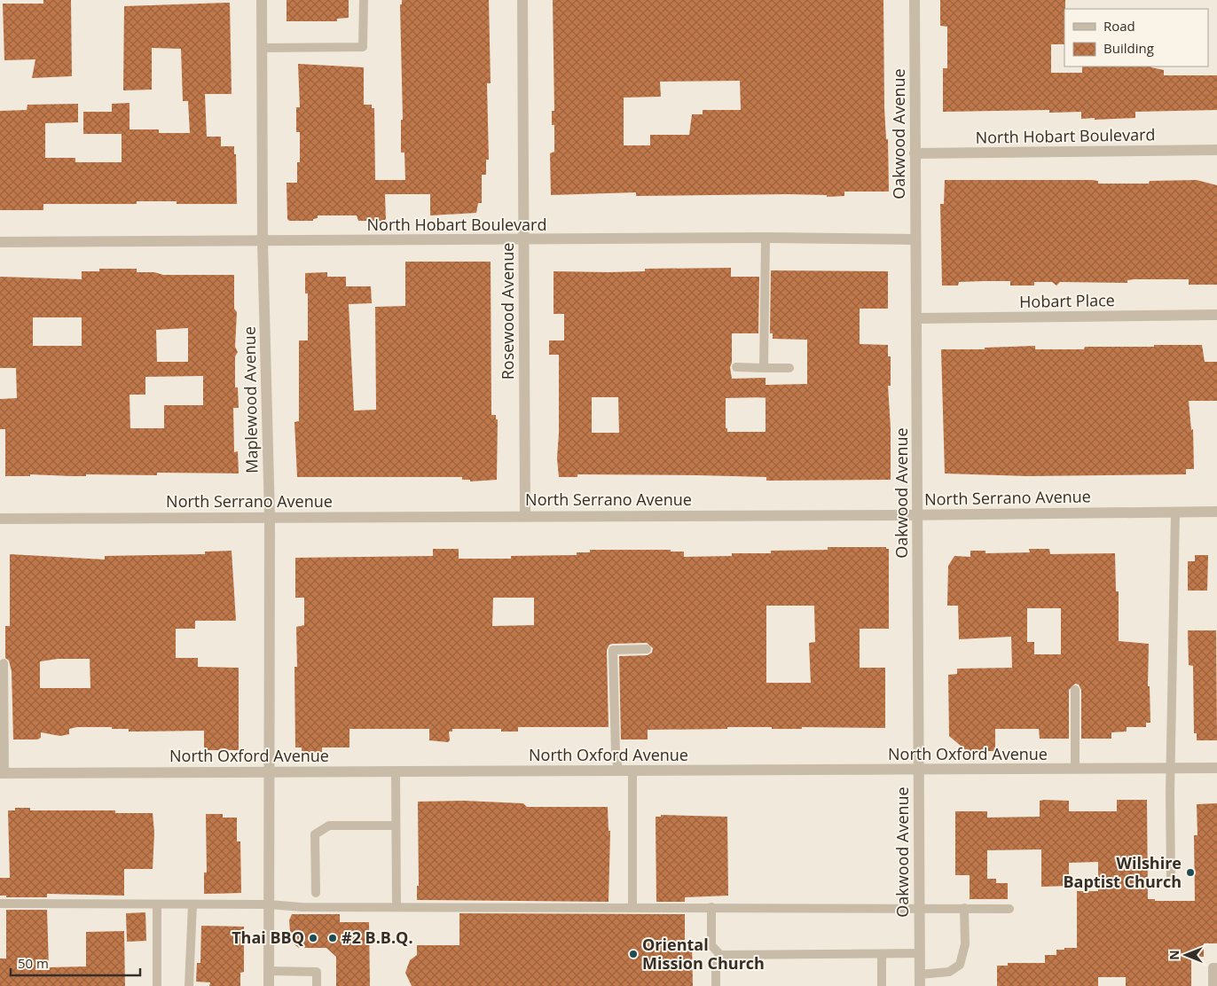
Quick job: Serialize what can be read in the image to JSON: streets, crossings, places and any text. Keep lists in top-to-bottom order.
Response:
{
  "streets": {
    "street": [
      "Oakwood Avenue",
      "North Hobart Boulevard",
      "Hobart Place",
      "Rosewood Avenue",
      "Maplewood Avenue",
      "North Serrano Avenue",
      "North Oxford Avenue"
    ]
  },
  "crossings": [
    ["Oakwood Avenue", "North Hobart Boulevard"],
    ["Oakwood Avenue", "Hobart Place"],
    ["Oakwood Avenue", "North Serrano Avenue"],
    ["Oakwood Avenue", "North Oxford Avenue"],
    ["North Hobart Boulevard", "Rosewood Avenue"],
    ["North Hobart Boulevard", "Maplewood Avenue"],
    ["Rosewood Avenue", "North Serrano Avenue"],
    ["Maplewood Avenue", "North Serrano Avenue"],
    ["Maplewood Avenue", "North Oxford Avenue"]
  ],
  "places": [
    "Wilshire Baptist Church",
    "Thai BBQ",
    "#2 B.B.Q.",
    "Oriental Mission Church"
  ],
  "legend": ["Road", "Building"],
  "scale_bar": "50 m",
  "north": "left"
}
